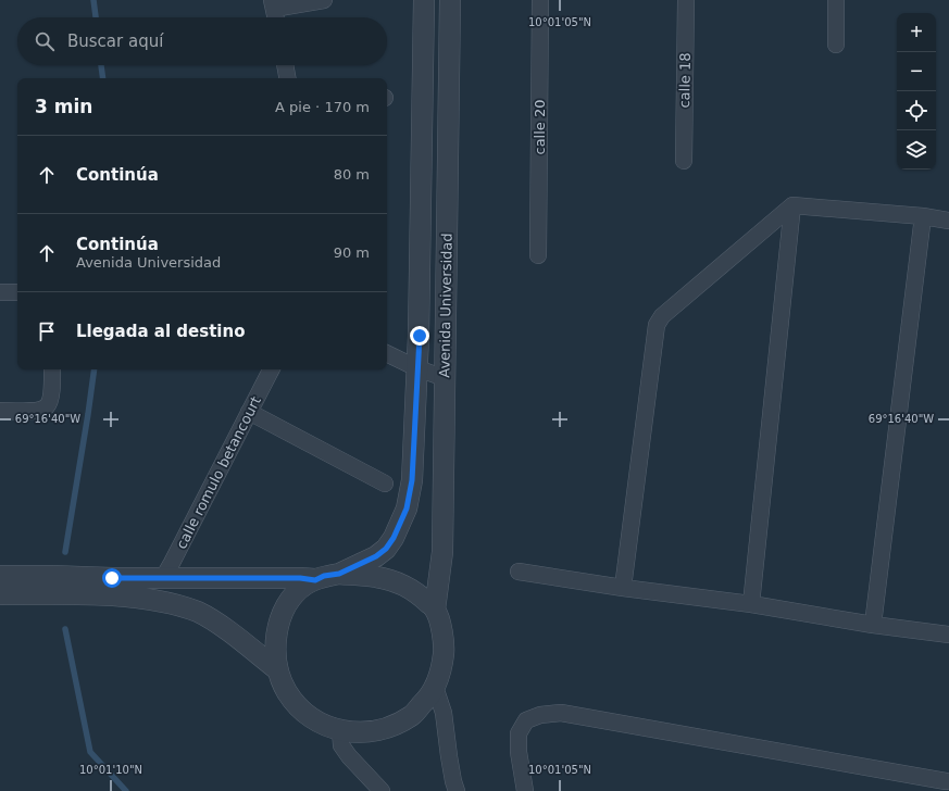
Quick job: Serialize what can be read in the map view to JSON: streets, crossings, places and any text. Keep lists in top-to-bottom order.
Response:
{
  "streets": {
    "street": [
      "calle 18",
      "calle 20",
      "Avenida Universidad",
      "calle romulo betancourt"
    ]
  },
  "page": {
    "map_buttons": ["+", "−"],
    "search": "Buscar aquí",
    "heading": ["3 min", "A pie · 170 m"],
    "list": [
      ["Continúa", "80 m"],
      ["Continúa", "Avenida Universidad", "90 m"],
      "Llegada al destino"
    ]
  },
  "coordinates": ["10°01'05\"N", "69°16'40\"W", "10°01'10\"N"]
}
